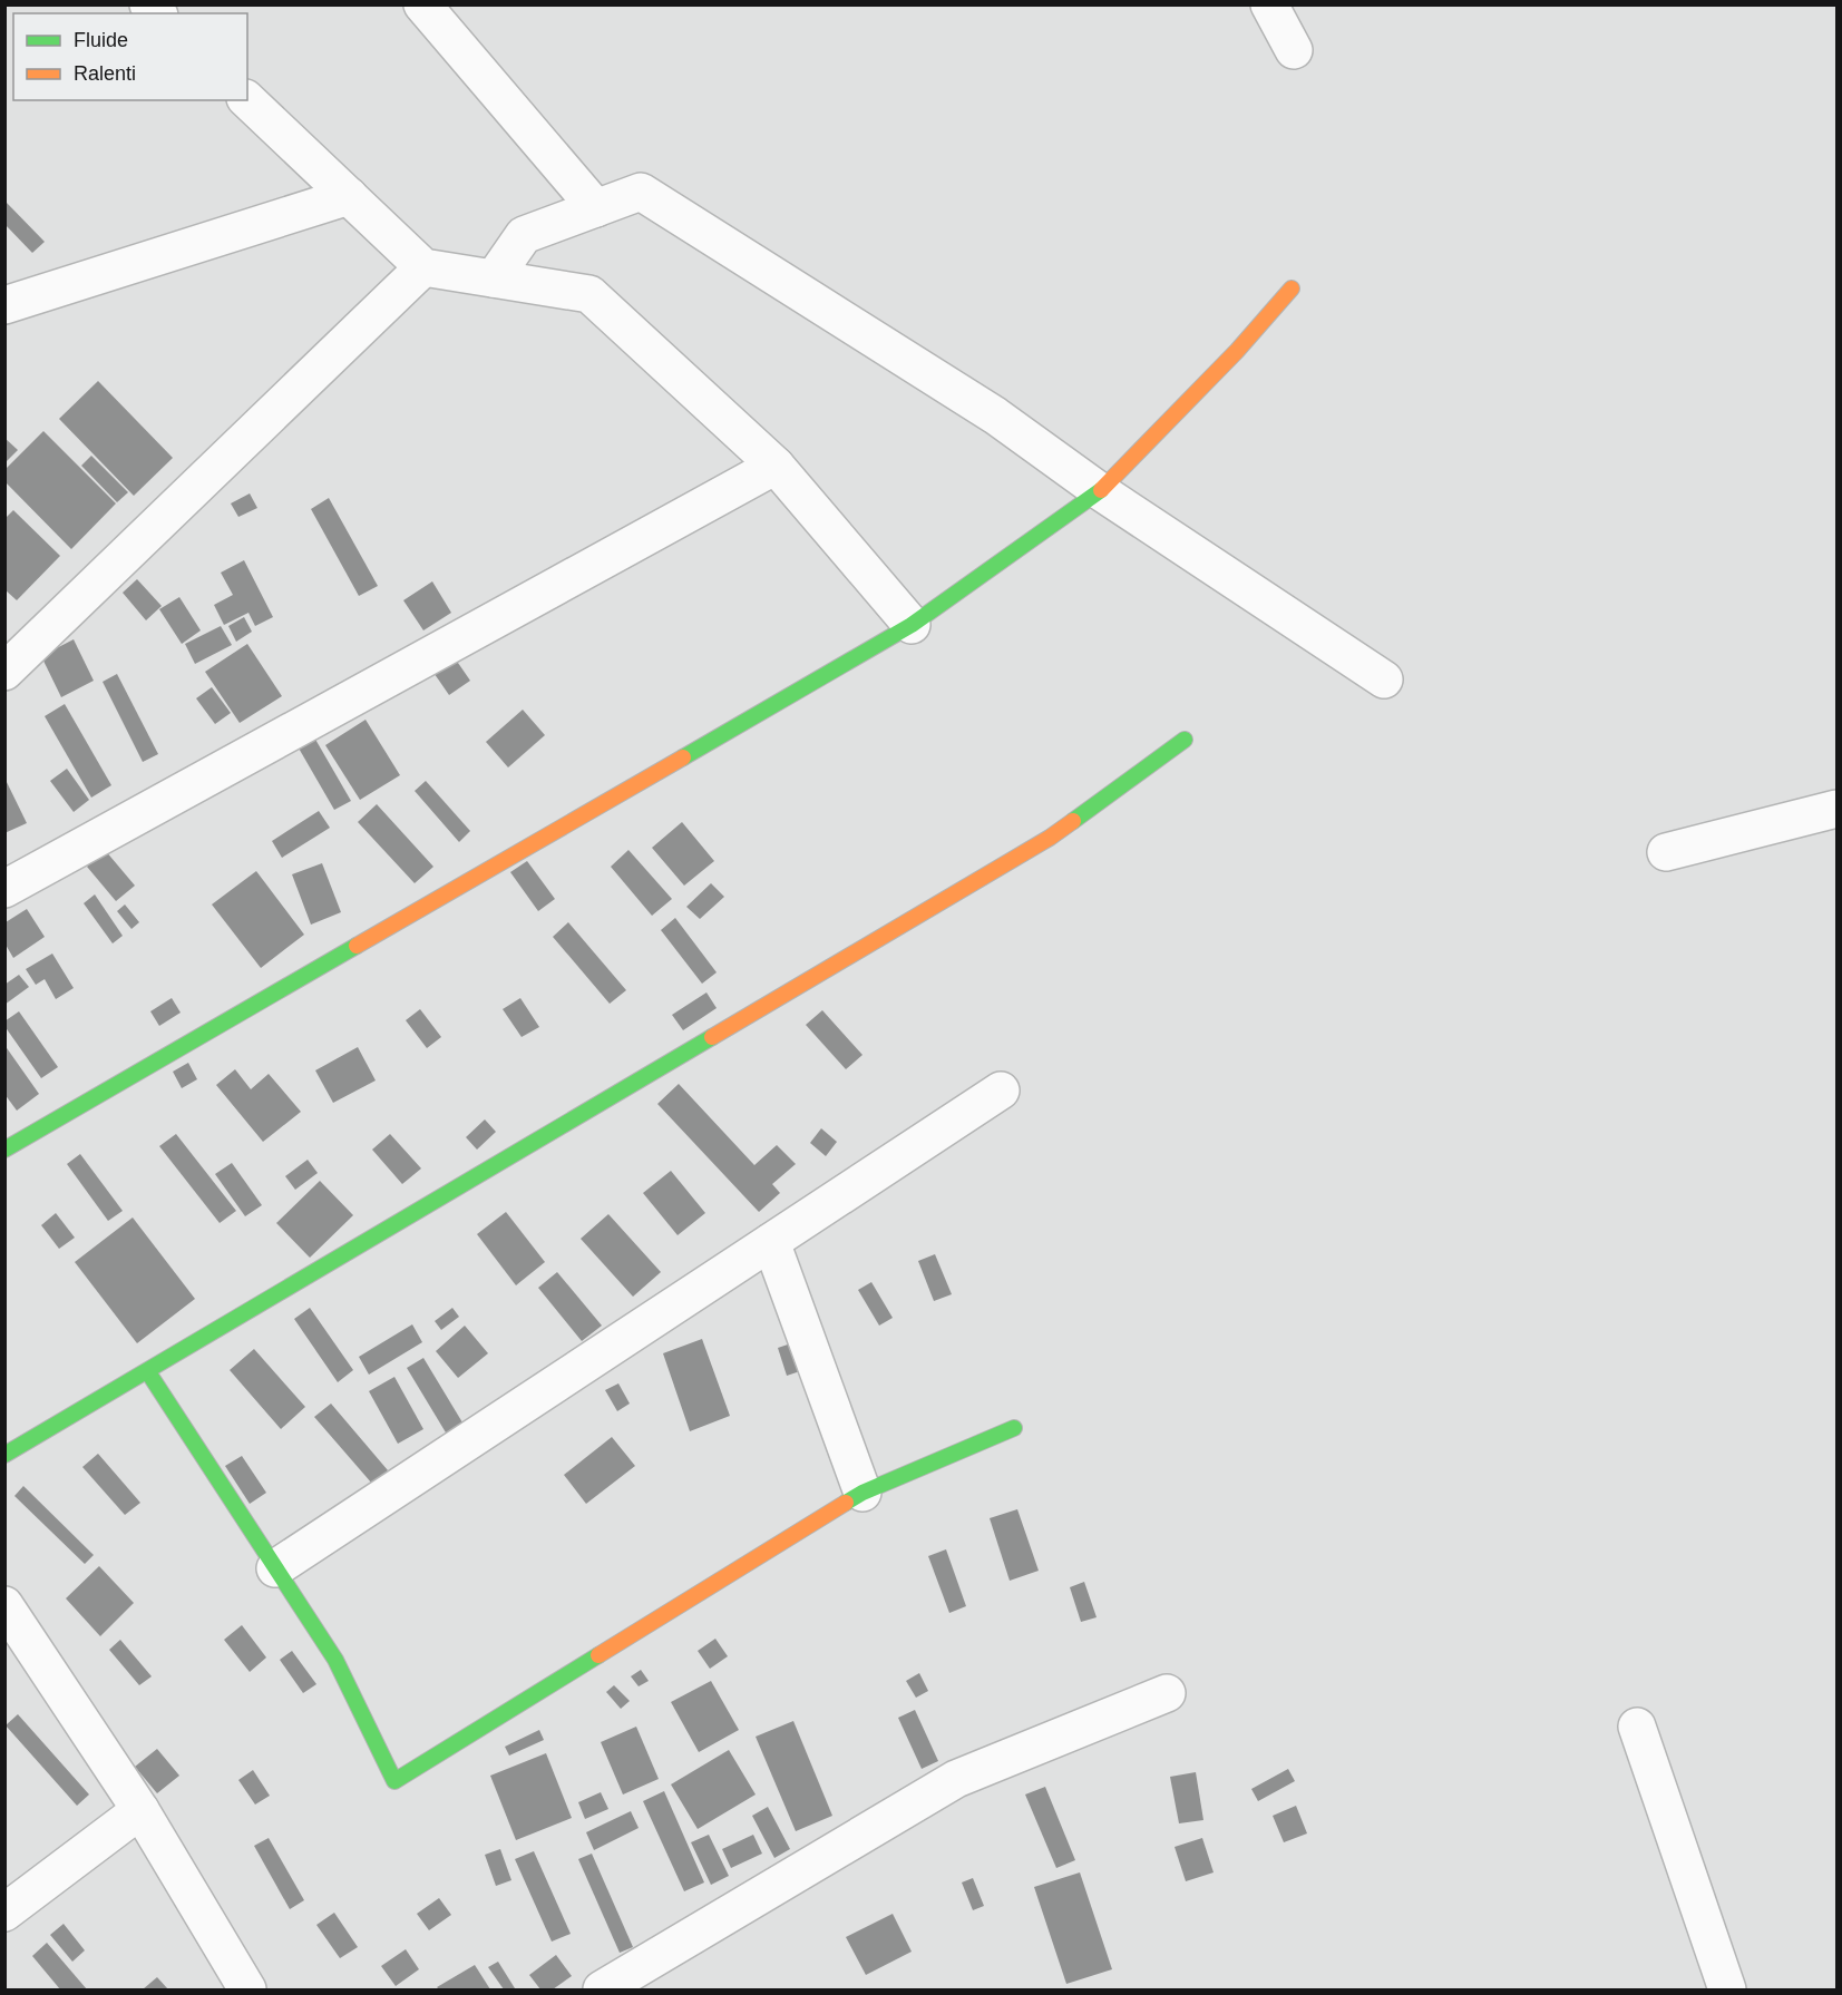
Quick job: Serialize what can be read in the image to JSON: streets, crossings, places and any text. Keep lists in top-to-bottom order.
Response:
{
  "legend": ["Fluide", "Ralenti"]
}
